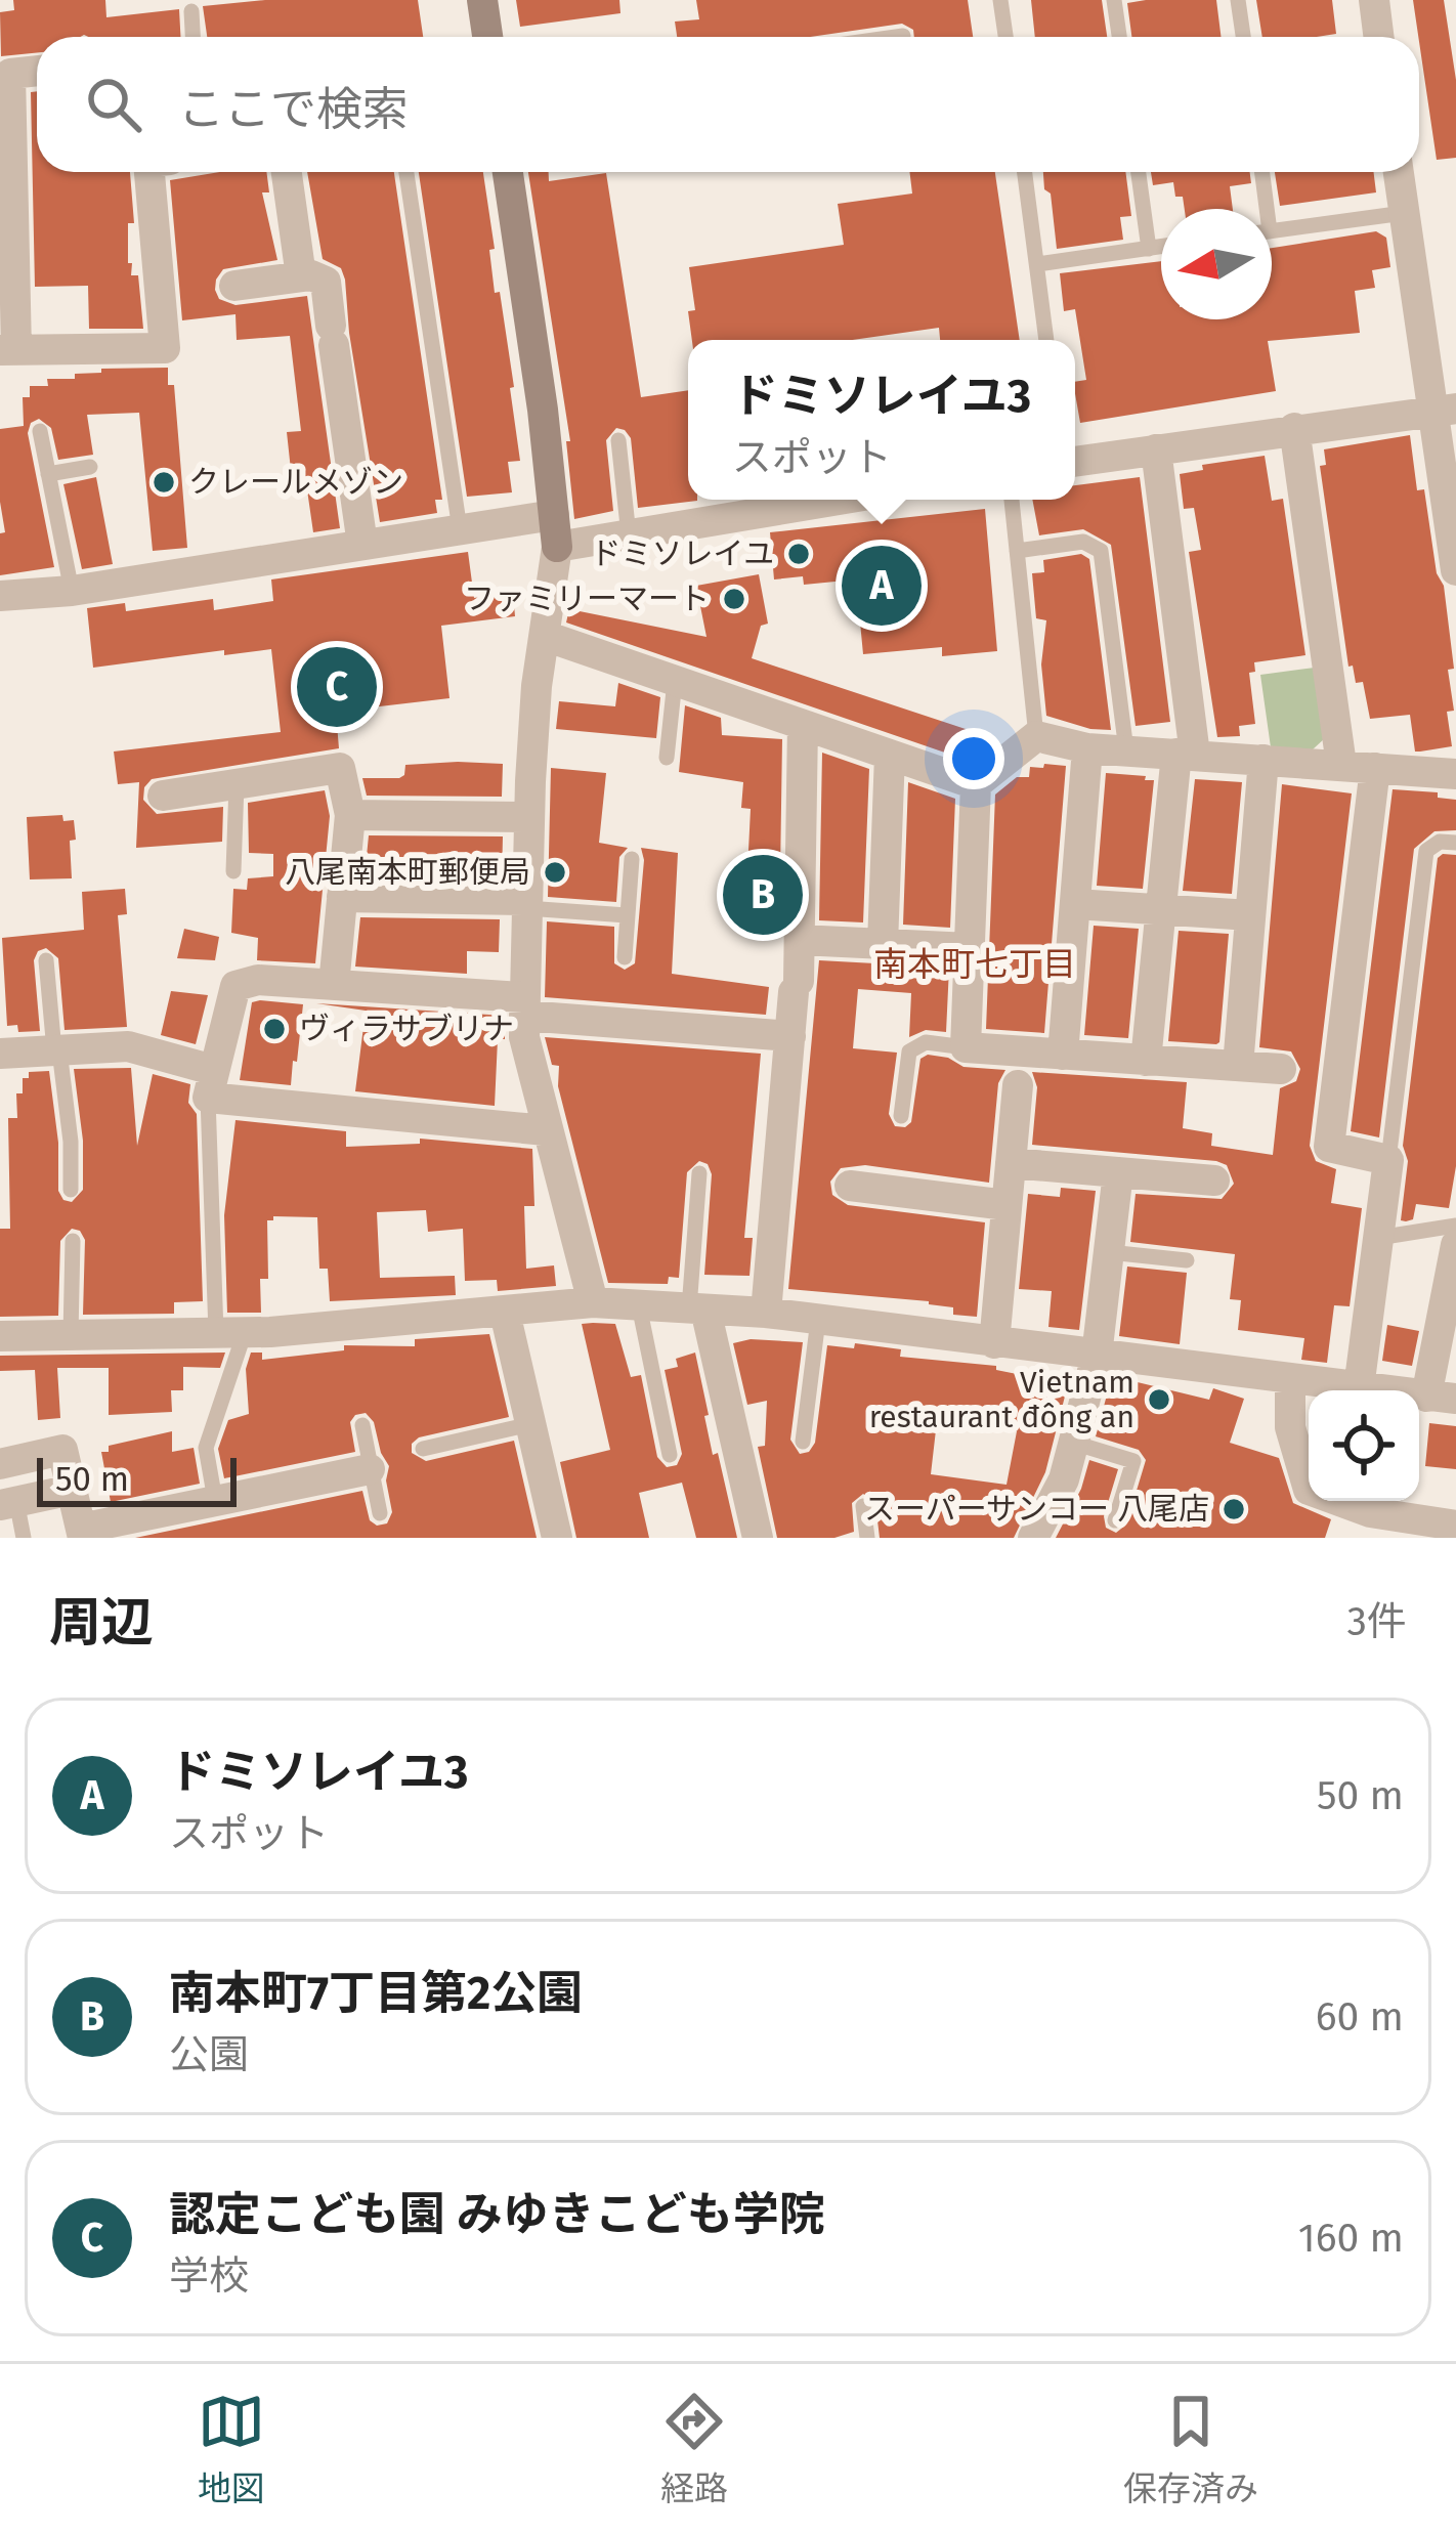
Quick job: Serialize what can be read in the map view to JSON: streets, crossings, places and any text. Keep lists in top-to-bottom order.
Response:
{
  "districts": ["南本町七丁目"],
  "places": [
    "クレールメゾン",
    "ドミソレイユ",
    "ファミリーマート",
    "八尾南本町郵便局",
    "ヴィラサブリナ",
    "Vietnam restaurant đông an",
    "スーパーサンコー 八尾店"
  ],
  "scale_bar": "50 m",
  "north": "left",
  "page": {
    "search": "ここで検索",
    "popup": ["ドミソレイユ3", "スポット"],
    "pins": ["A", "C", "B"],
    "scale": "50 m",
    "heading": ["周辺", "3件"],
    "list": [
      {
        "mark": "A",
        "name": "ドミソレイユ3",
        "note": "スポット",
        "value": "50 m"
      },
      {
        "mark": "B",
        "name": "南本町7丁目第2公園",
        "note": "公園",
        "value": "60 m"
      },
      {
        "mark": "C",
        "name": "認定こども園 みゆきこども学院",
        "note": "学校",
        "value": "160 m"
      }
    ],
    "nav": ["地図", "経路", "保存済み"]
  }
}
